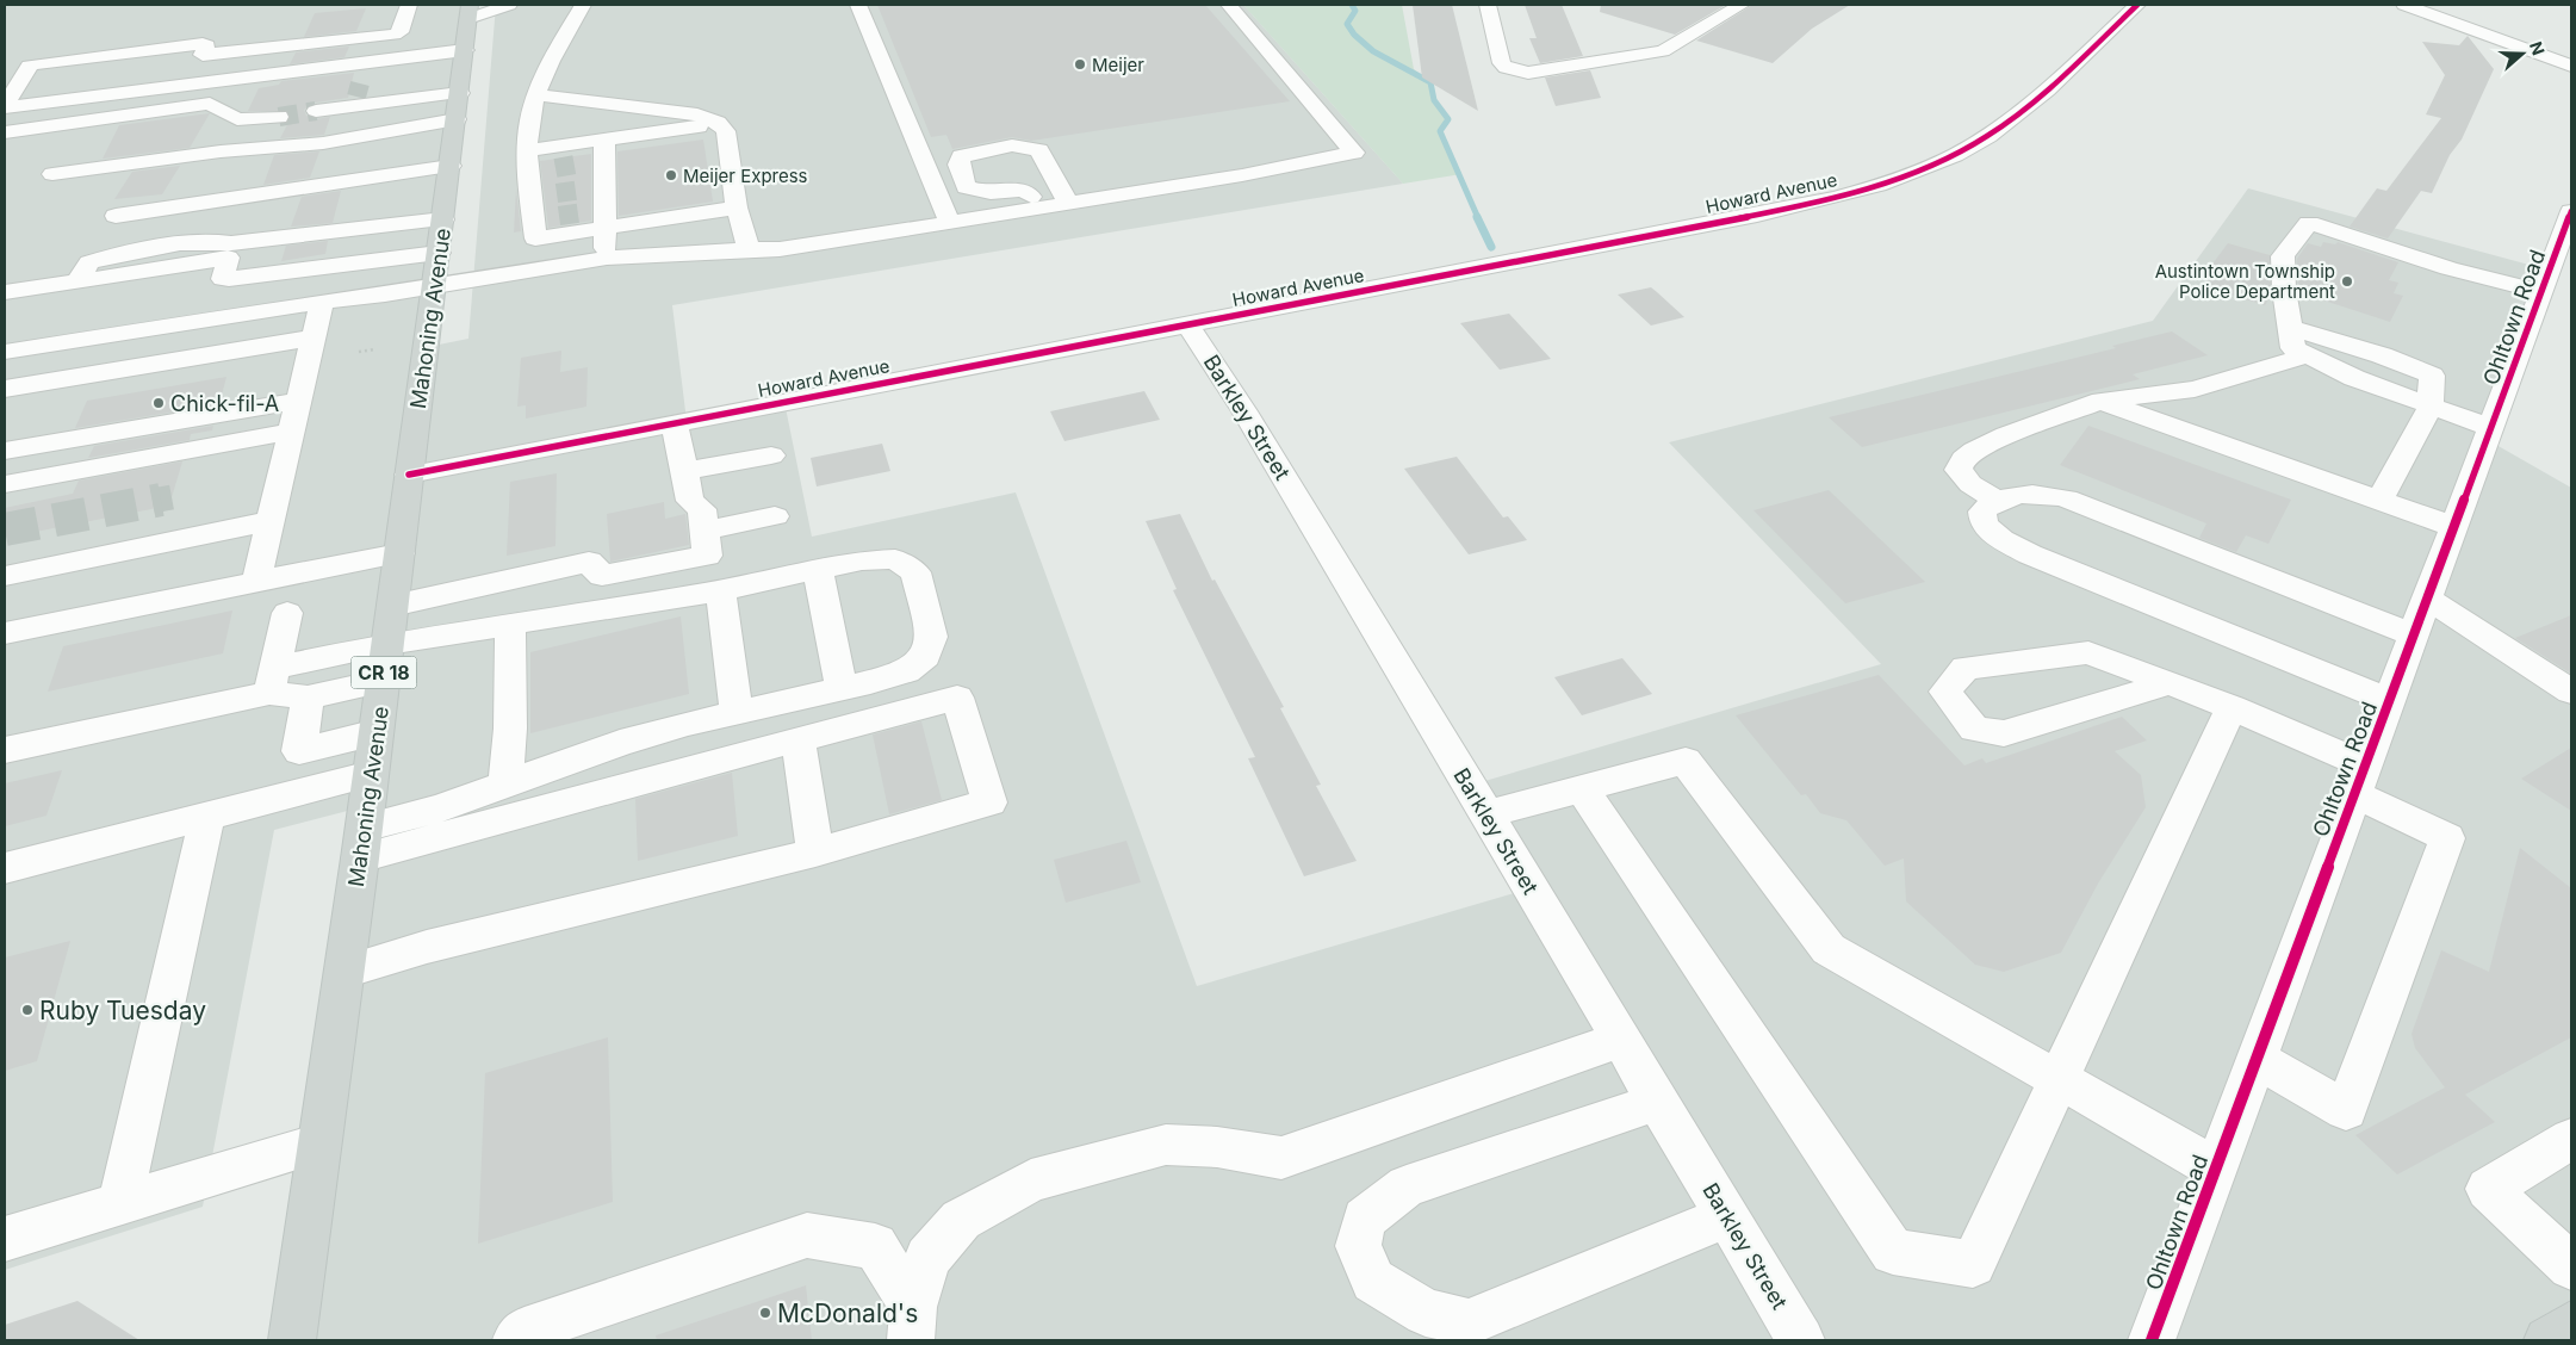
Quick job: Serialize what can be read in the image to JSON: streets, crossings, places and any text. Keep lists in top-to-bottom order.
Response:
{
  "streets": {
    "main road": ["Mahoning Avenue", "CR 18"],
    "street": ["Howard Avenue", "Ohltown Road", "Barkley Street"]
  },
  "crossings": [
    ["Howard Avenue", "Mahoning Avenue"],
    ["Howard Avenue", "Barkley Street"]
  ],
  "places": [
    "Meijer",
    "Meijer Express",
    "Austintown Township Police Department",
    "Chick-fil-A",
    "Ruby Tuesday",
    "McDonald's"
  ],
  "north": "right"
}
